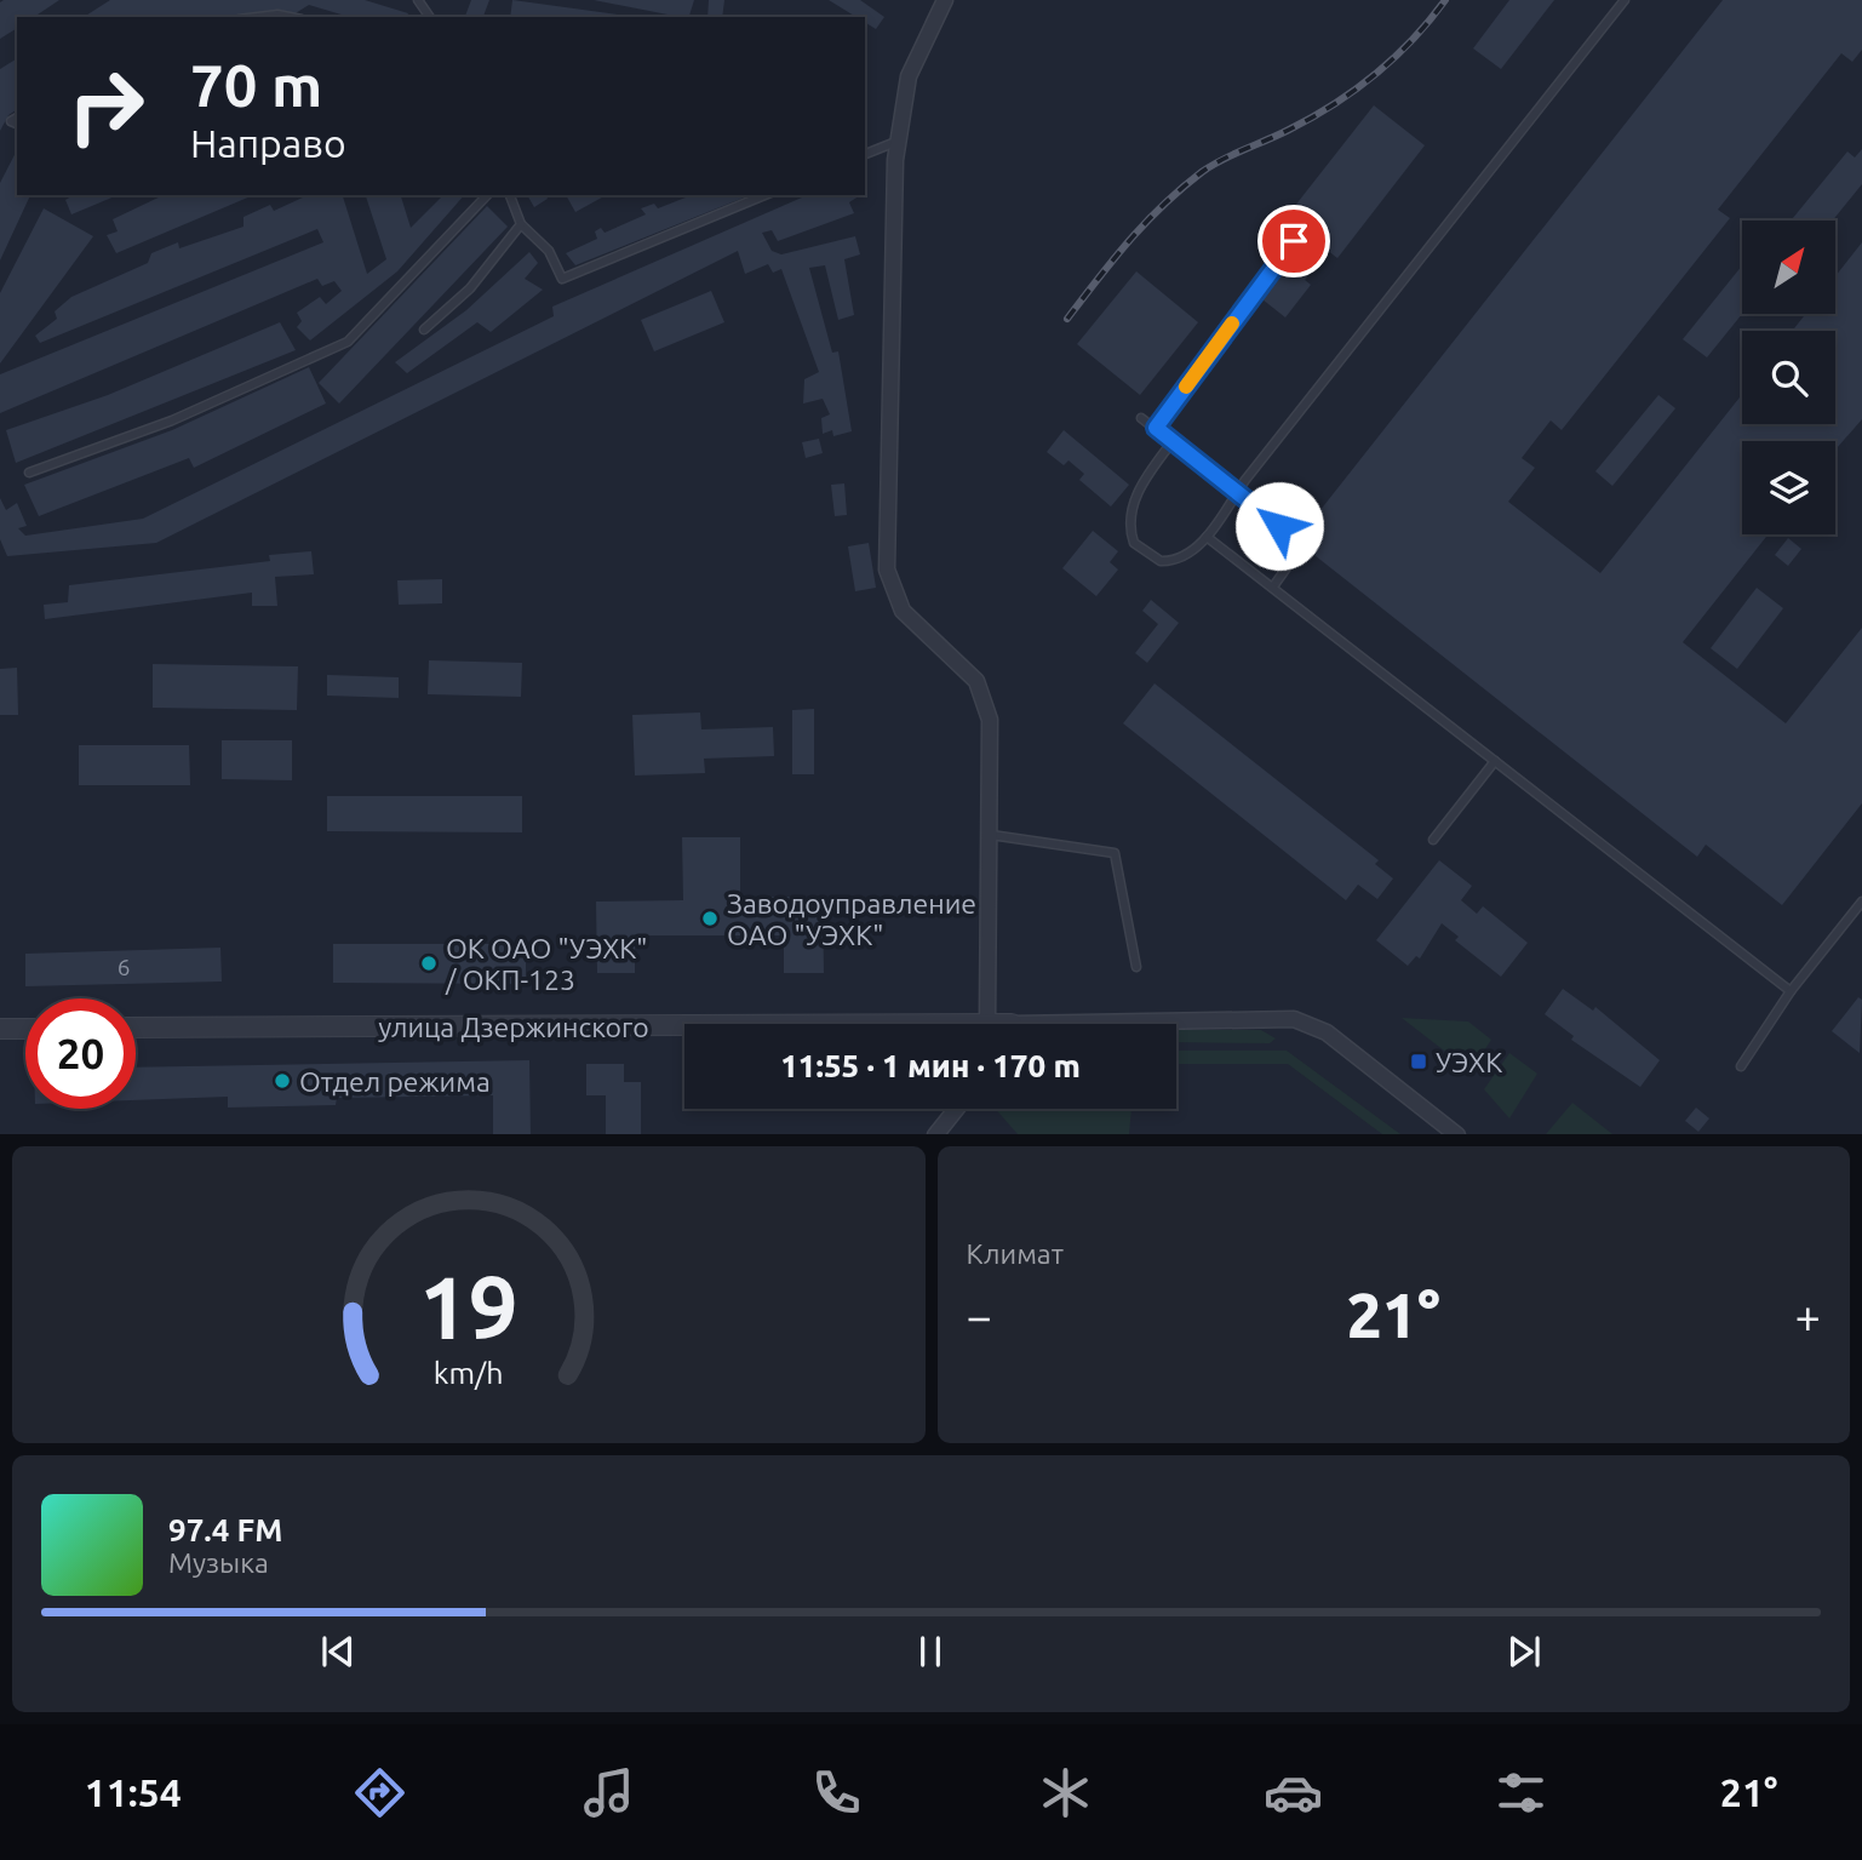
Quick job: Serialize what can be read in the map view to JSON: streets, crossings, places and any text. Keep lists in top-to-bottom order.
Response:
{
  "streets": {
    "street": ["улица Дзержинского"]
  },
  "places": {
    "other": ["Заводоуправление ОАО \"УЭХК\"", "ОК ОАО \"УЭХК\" / ОКП-123", "Отдел режима"],
    "transit": ["УЭХК"]
  },
  "house_numbers": ["6"],
  "north": "top right",
  "page": {
    "turn": ["70 m", "Направо"],
    "limit": "20",
    "trip": "11:55 · 1 мин · 170 m",
    "tile": "Климат",
    "heat": ["−", "21°", "+"],
    "song": ["97.4 FM", "Музыка"],
    "tabs": ["11:54", "21°"],
    "gauge": ["19", "km/h"]
  }
}
